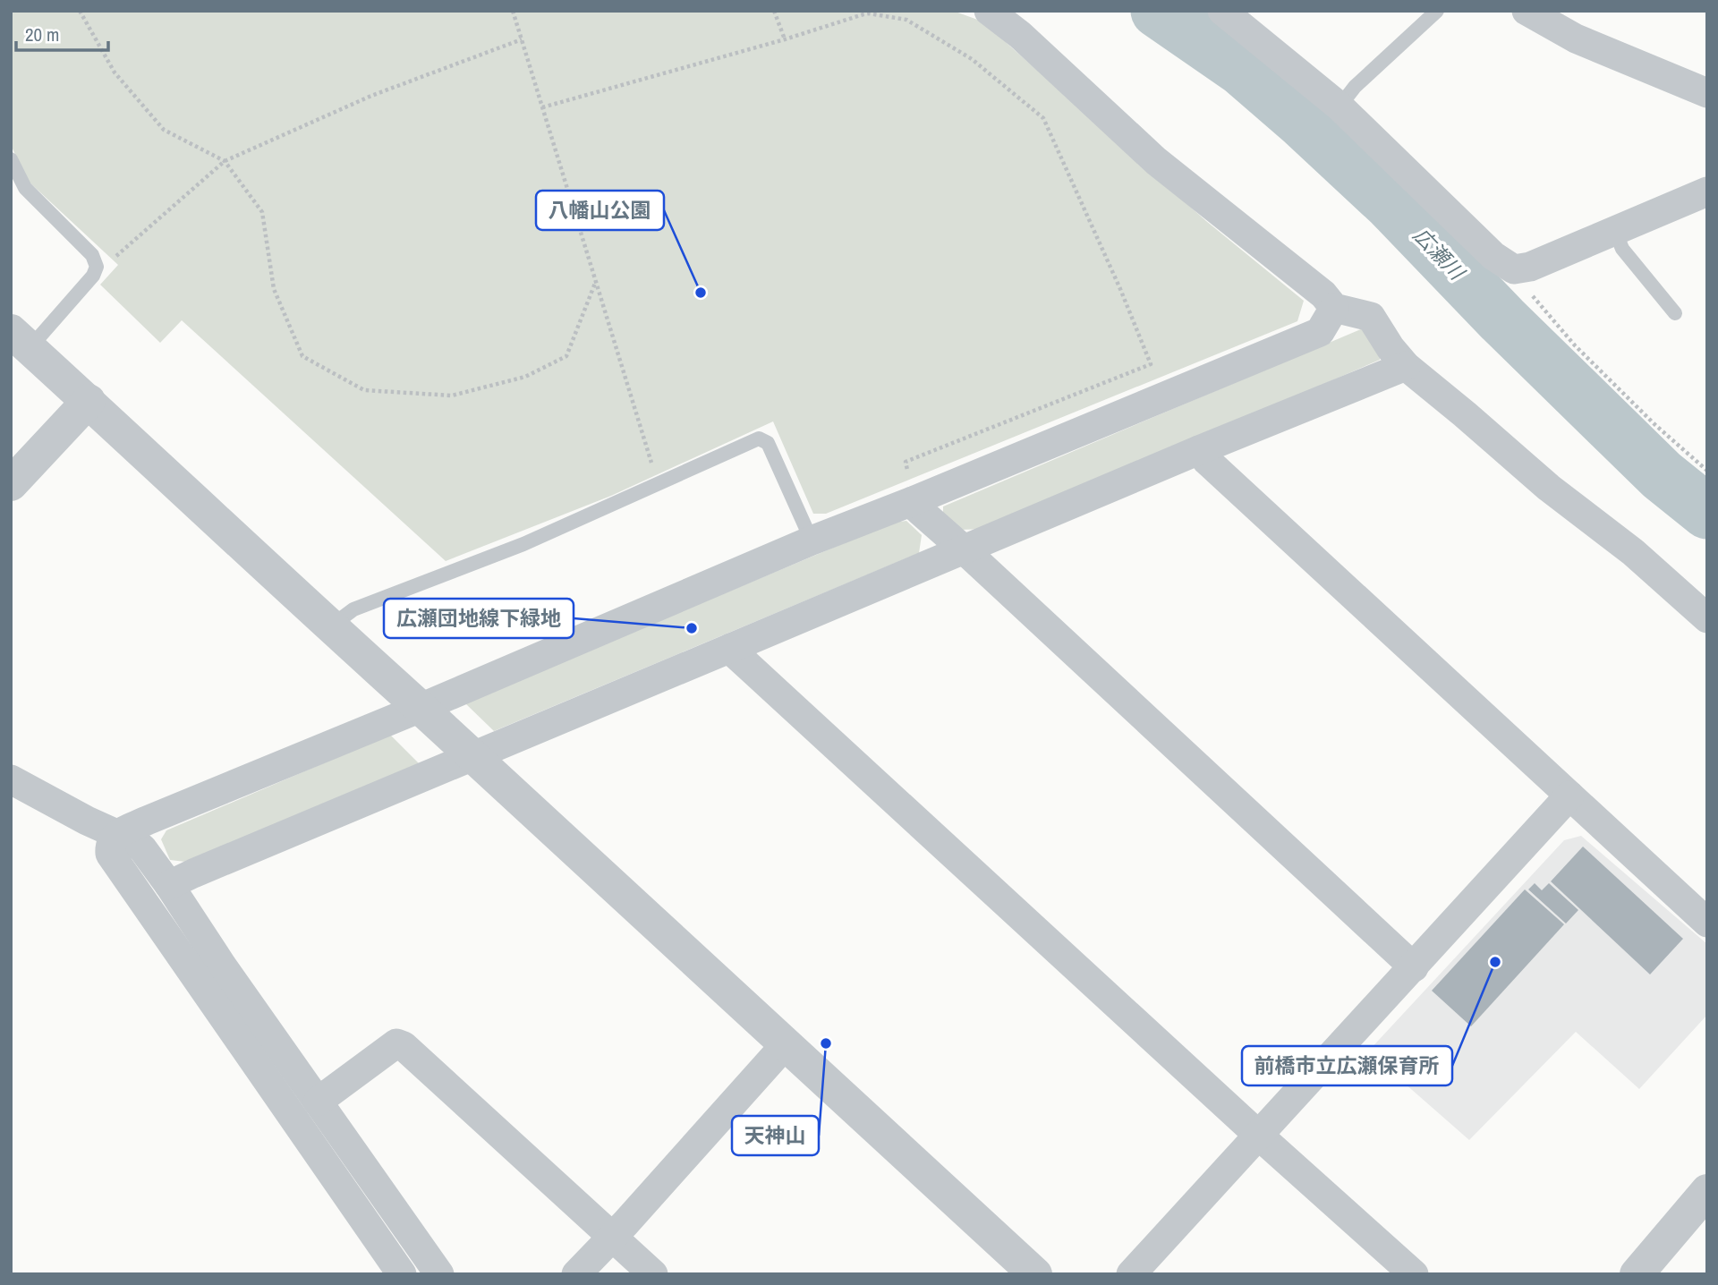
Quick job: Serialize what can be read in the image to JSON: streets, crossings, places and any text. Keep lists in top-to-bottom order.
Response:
{
  "water": ["広瀬川"],
  "places": [
    "八幡山公園",
    "広瀬団地線下緑地",
    "前橋市立広瀬保育所",
    "天神山"
  ],
  "scale_bar": "20 m"
}
